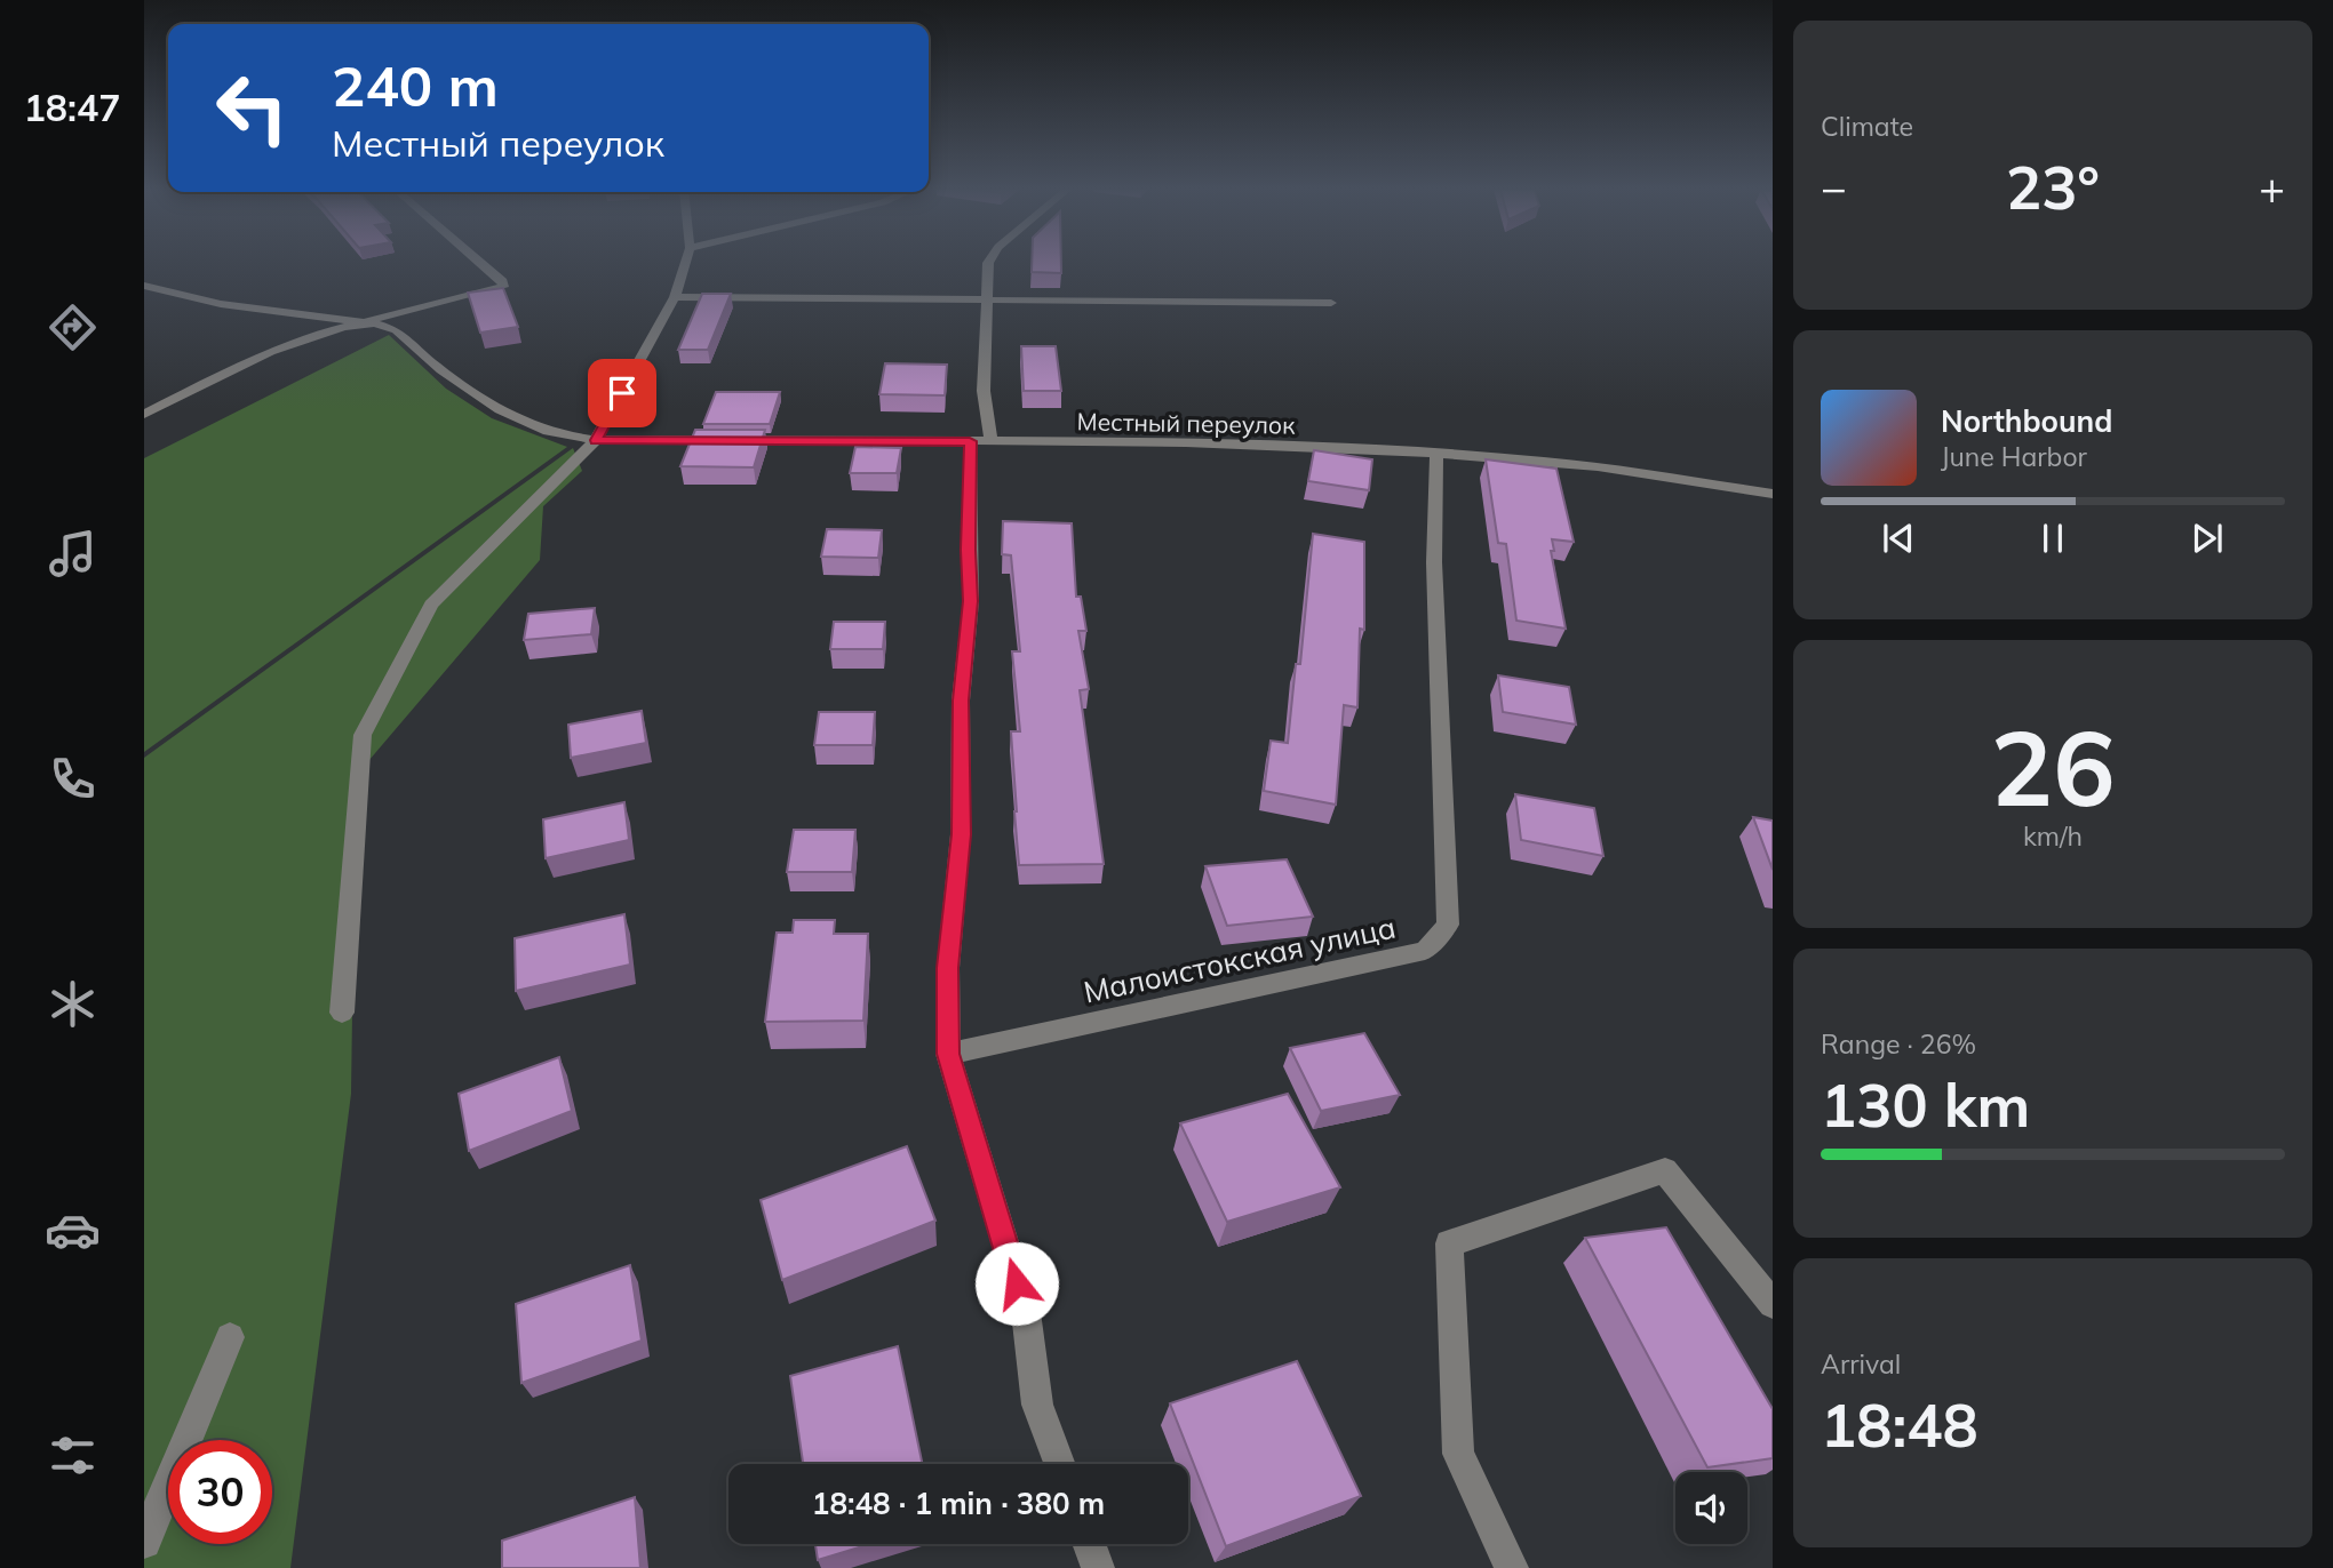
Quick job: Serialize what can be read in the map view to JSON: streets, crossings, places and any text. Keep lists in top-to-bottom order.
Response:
{
  "streets": {
    "street": ["Местный переулок", "Малоистокская улица"]
  },
  "crossings": [
    ["Местный переулок", "Малоистокская улица"]
  ],
  "page": {
    "tabs": "18:47",
    "tile": [
      "Climate",
      ["26", "km/h"],
      ["Range · 26%", "130 km"],
      ["Arrival", "18:48"]
    ],
    "turn": ["240 m", "Местный переулок"],
    "heat": ["−", "23°", "+"],
    "song": ["Northbound", "June Harbor"],
    "limit": "30",
    "trip": "18:48 · 1 min · 380 m"
  }
}
